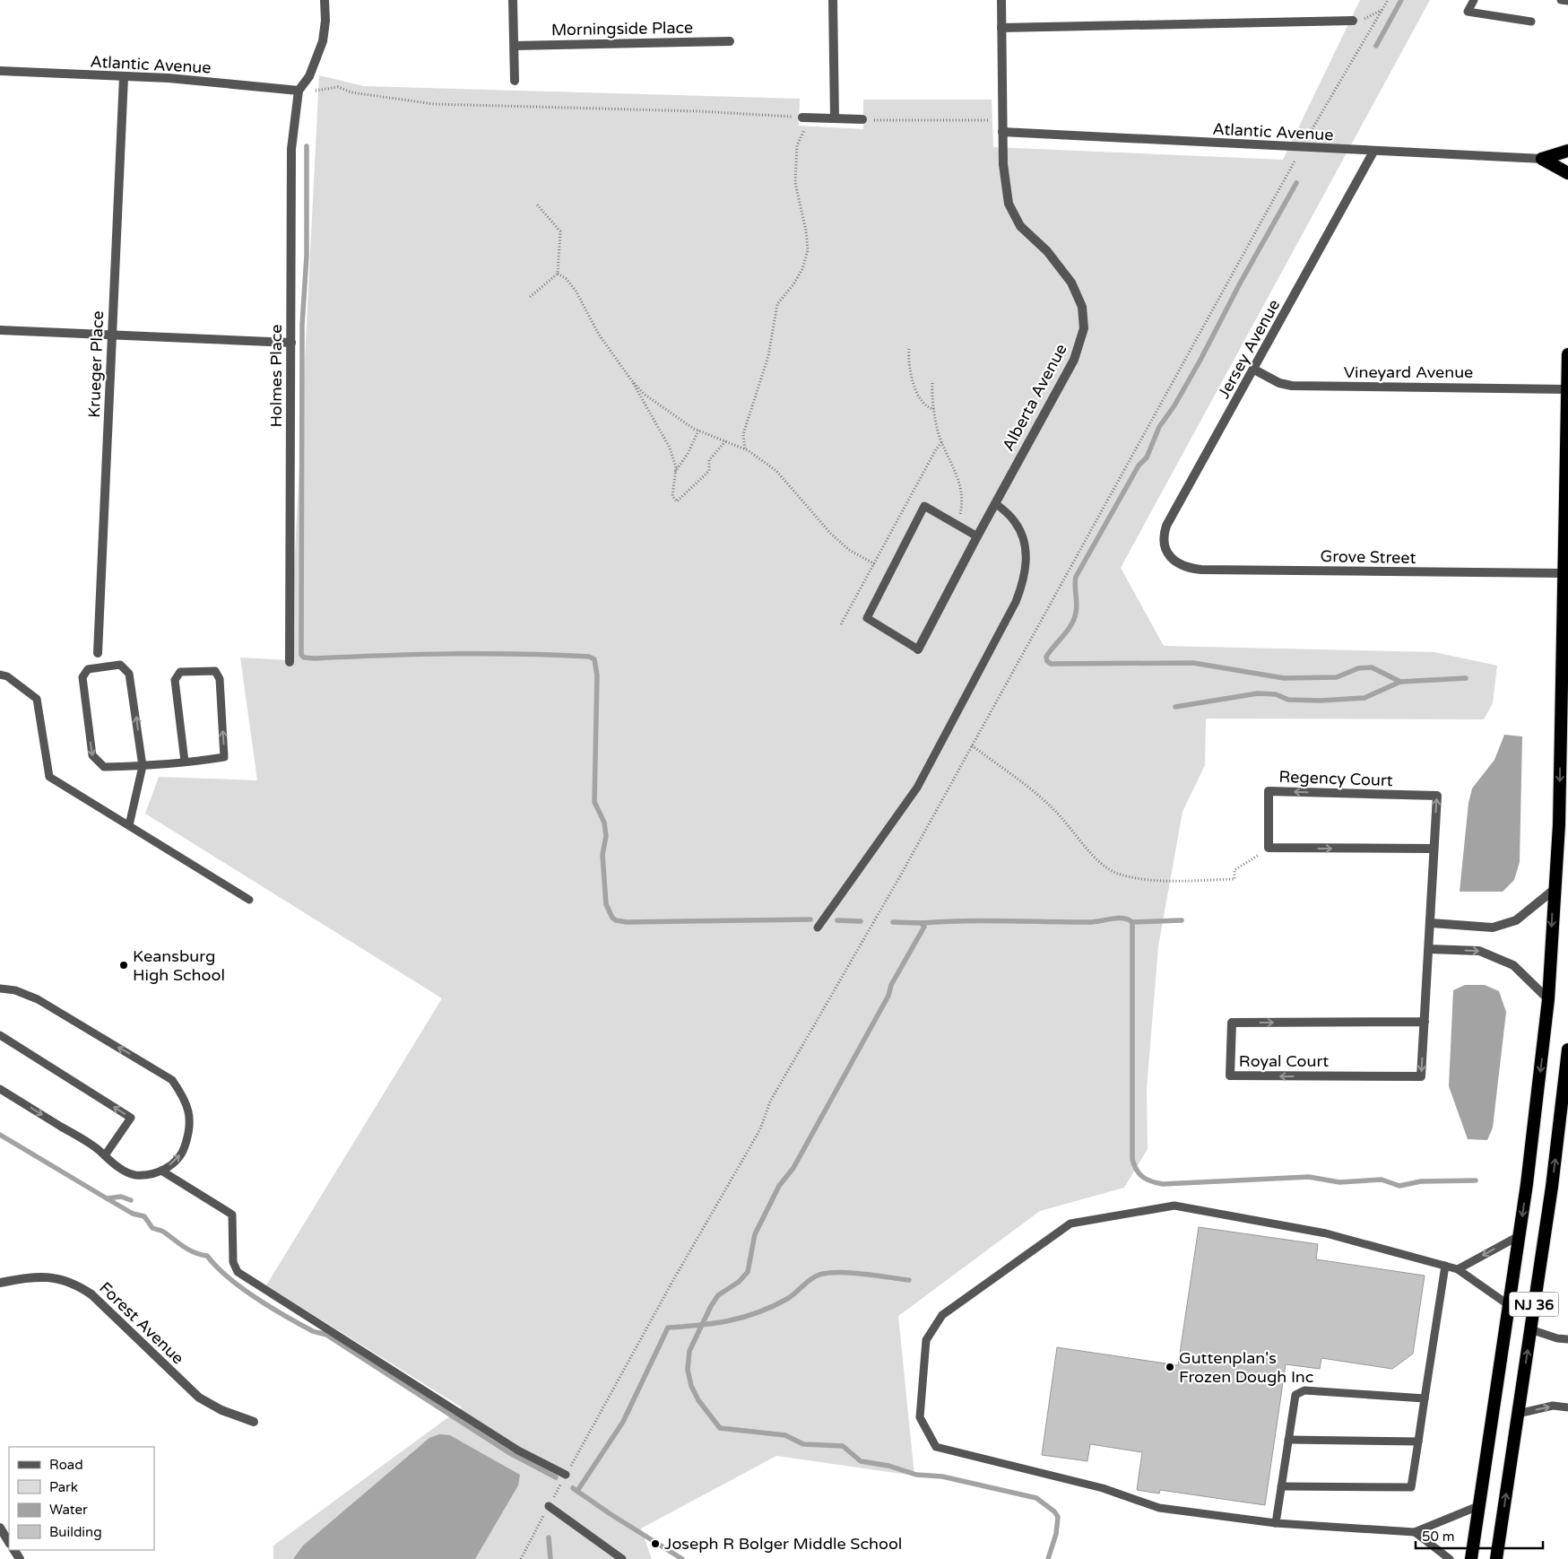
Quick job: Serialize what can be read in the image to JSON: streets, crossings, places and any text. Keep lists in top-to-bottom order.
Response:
{
  "streets": {
    "highway": ["NJ 36"],
    "street": [
      "Morningside Place",
      "Atlantic Avenue",
      "Jersey Avenue",
      "Krueger Place",
      "Vineyard Avenue",
      "Holmes Place",
      "Alberta Avenue",
      "Grove Street",
      "Regency Court",
      "Royal Court",
      "Forest Avenue"
    ]
  },
  "crossings": [
    ["Atlantic Avenue", "Jersey Avenue"],
    ["Atlantic Avenue", "Krueger Place"],
    ["Atlantic Avenue", "Holmes Place"],
    ["Atlantic Avenue", "Alberta Avenue"],
    ["Jersey Avenue", "Vineyard Avenue"],
    ["Jersey Avenue", "Grove Street"],
    ["Vineyard Avenue", "NJ 36"],
    ["Grove Street", "NJ 36"],
    ["Regency Court", "Royal Court"]
  ],
  "places": ["Keansburg High School", "Guttenplan's Frozen Dough Inc", "Joseph R Bolger Middle School"],
  "legend": [
    "Road",
    "Park",
    "Water",
    "Building"
  ],
  "scale_bar": "50 m"
}
